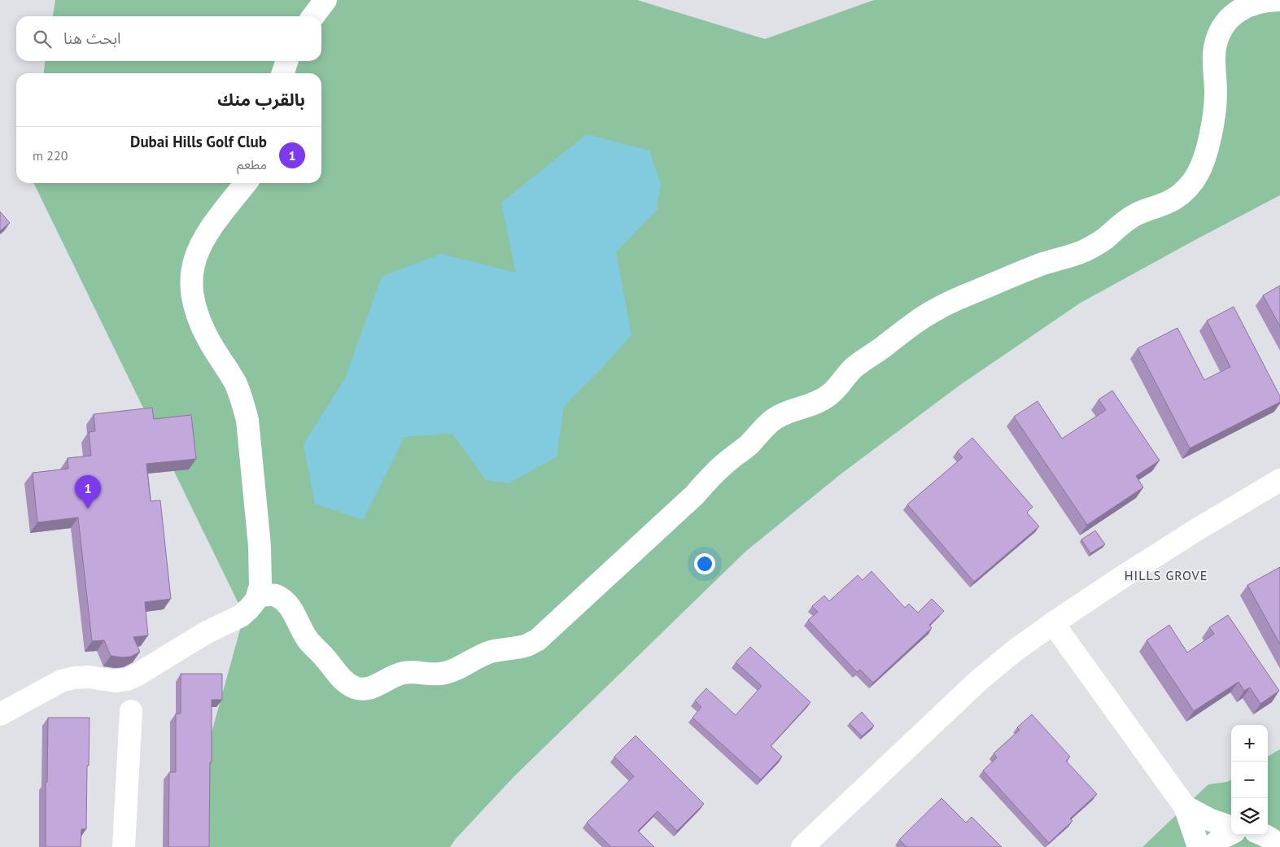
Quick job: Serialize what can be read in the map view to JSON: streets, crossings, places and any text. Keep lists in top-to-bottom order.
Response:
{
  "districts": ["HILLS GROVE"],
  "page": {
    "search": "ابحث هنا",
    "heading": "بالقرب منك",
    "list": [
      {
        "mark": "1",
        "name": "Dubai Hills Golf Club",
        "note": "مطعم",
        "value": "220 m"
      }
    ],
    "pins": "1",
    "map_buttons": ["+", "−"]
  }
}
